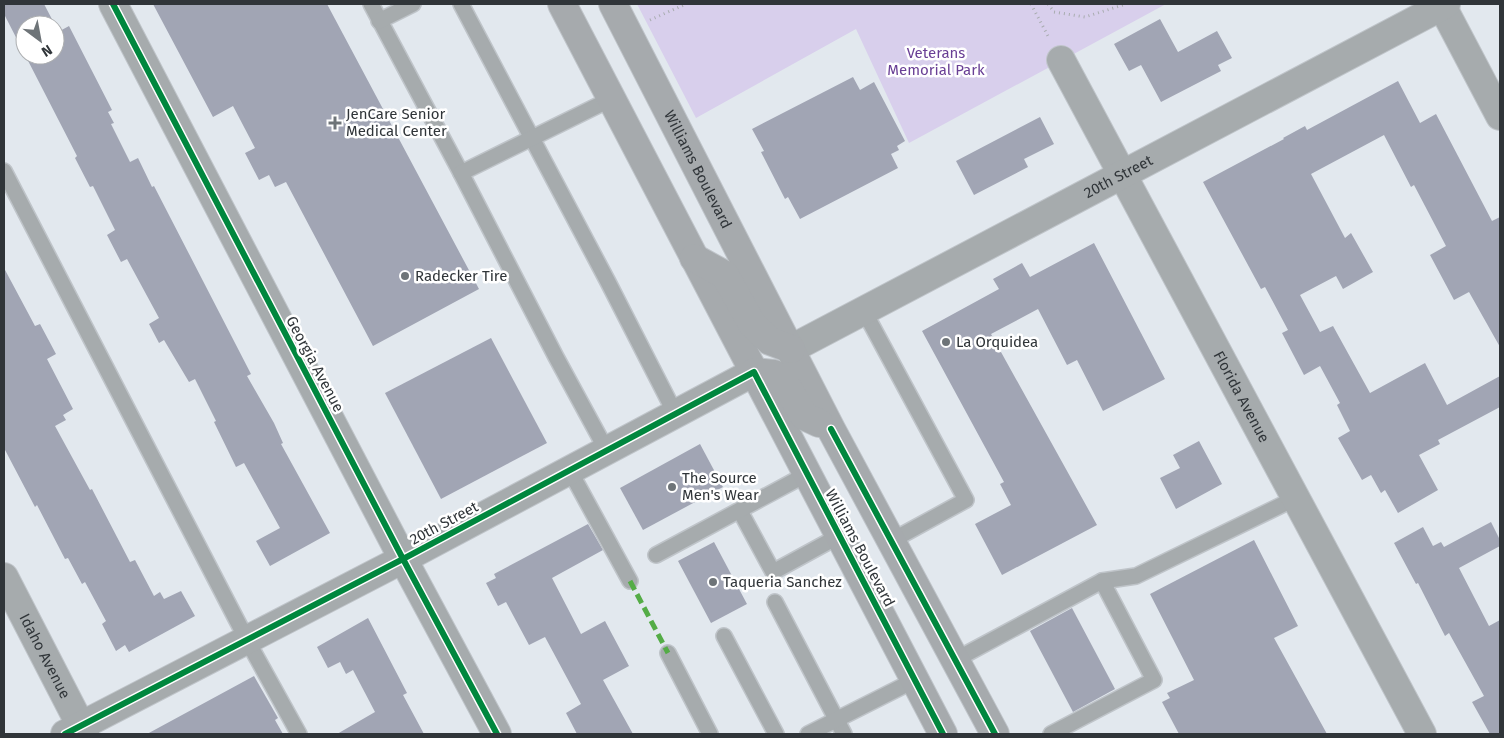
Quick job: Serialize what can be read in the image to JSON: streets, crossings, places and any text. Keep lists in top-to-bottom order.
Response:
{
  "streets": {
    "main road": ["Williams Boulevard"],
    "street": [
      "20th Street",
      "Georgia Avenue",
      "Florida Avenue",
      "Idaho Avenue"
    ]
  },
  "crossings": [
    ["Williams Boulevard", "20th Street"],
    ["20th Street", "Georgia Avenue"],
    ["20th Street", "Florida Avenue"],
    ["20th Street", "Idaho Avenue"]
  ],
  "parks": ["Veterans Memorial Park"],
  "places": {
    "health": ["JenCare Senior Medical Center"],
    "other": [
      "Radecker Tire",
      "La Orquidea",
      "The Source Men's Wear",
      "Taqueria Sanchez"
    ]
  },
  "north": "bottom right"
}
